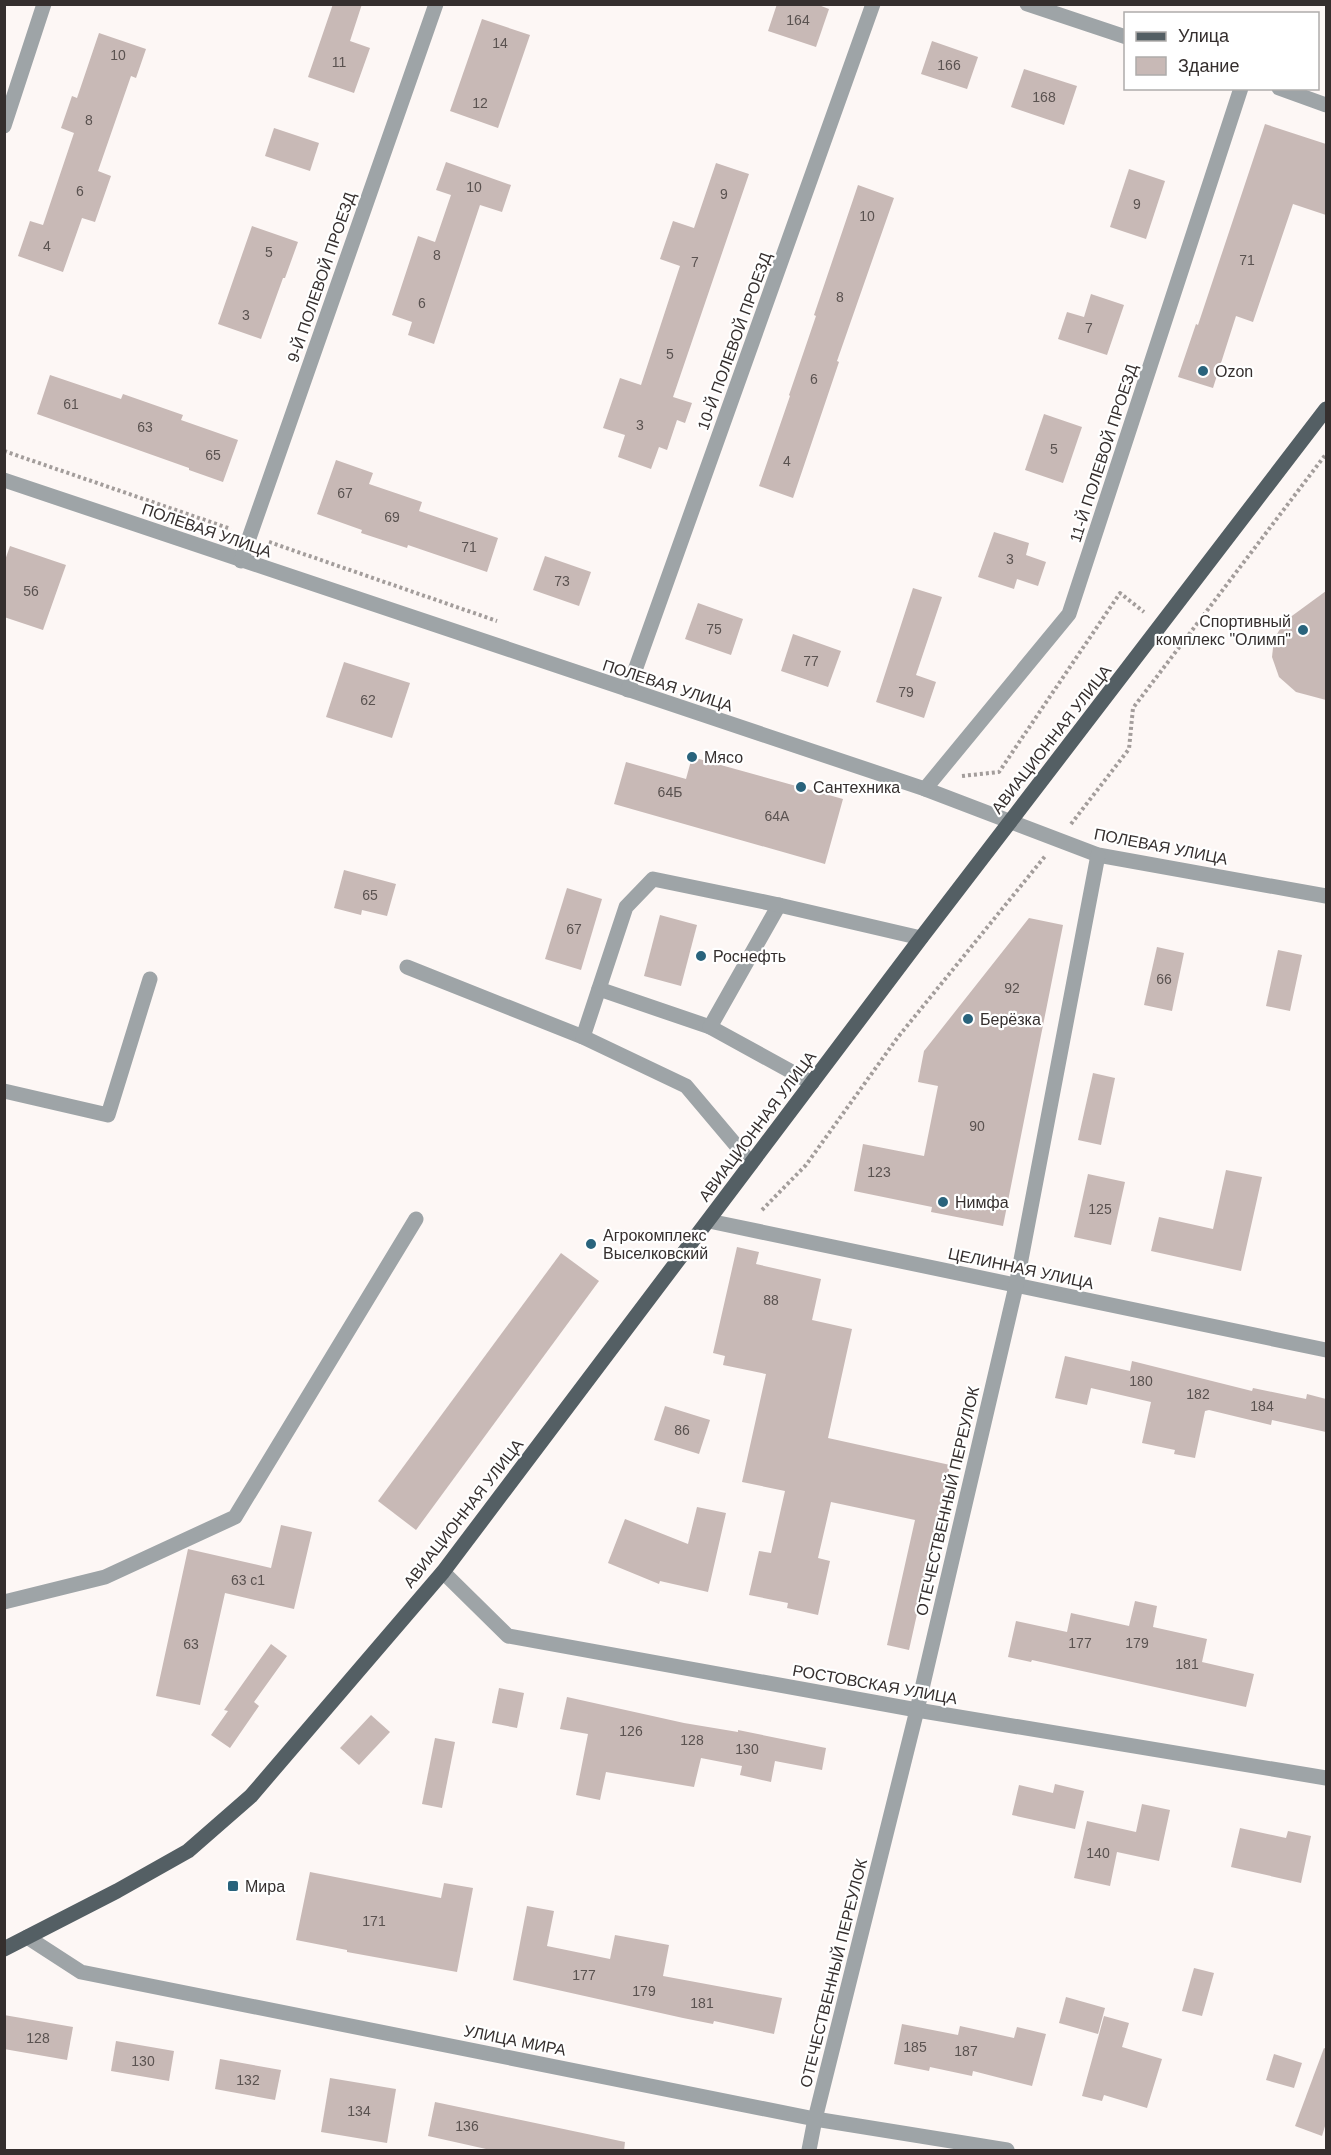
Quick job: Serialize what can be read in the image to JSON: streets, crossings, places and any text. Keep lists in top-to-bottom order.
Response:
{
  "streets": {
    "main road": ["АВИАЦИОННАЯ УЛИЦА"],
    "street": [
      "9-Й ПОЛЕВОЙ ПРОЕЗД",
      "10-Й ПОЛЕВОЙ ПРОЕЗД",
      "11-Й ПОЛЕВОЙ ПРОЕЗД",
      "ПОЛЕВАЯ УЛИЦА",
      "ЦЕЛИННАЯ УЛИЦА",
      "ОТЕЧЕСТВЕННЫЙ ПЕРЕУЛОК",
      "РОСТОВСКАЯ УЛИЦА",
      "УЛИЦА МИРА"
    ]
  },
  "crossings": [
    ["9-Й ПОЛЕВОЙ ПРОЕЗД", "ПОЛЕВАЯ УЛИЦА"],
    ["10-Й ПОЛЕВОЙ ПРОЕЗД", "ПОЛЕВАЯ УЛИЦА"],
    ["11-Й ПОЛЕВОЙ ПРОЕЗД", "ПОЛЕВАЯ УЛИЦА"],
    ["ПОЛЕВАЯ УЛИЦА", "АВИАЦИОННАЯ УЛИЦА"],
    ["ПОЛЕВАЯ УЛИЦА", "ОТЕЧЕСТВЕННЫЙ ПЕРЕУЛОК"],
    ["АВИАЦИОННАЯ УЛИЦА", "ЦЕЛИННАЯ УЛИЦА"],
    ["АВИАЦИОННАЯ УЛИЦА", "РОСТОВСКАЯ УЛИЦА"],
    ["АВИАЦИОННАЯ УЛИЦА", "УЛИЦА МИРА"],
    ["ЦЕЛИННАЯ УЛИЦА", "ОТЕЧЕСТВЕННЫЙ ПЕРЕУЛОК"],
    ["ОТЕЧЕСТВЕННЫЙ ПЕРЕУЛОК", "РОСТОВСКАЯ УЛИЦА"],
    ["ОТЕЧЕСТВЕННЫЙ ПЕРЕУЛОК", "УЛИЦА МИРА"]
  ],
  "places": {
    "other": [
      "Ozon",
      "Спортивный комплекс \"Олимп\"",
      "Мясо",
      "Сантехника",
      "Роснефть",
      "Берёзка",
      "Нимфа",
      "Агрокомплекс Выселковский"
    ],
    "transit": ["Мира"]
  },
  "house_numbers": [
    "164",
    "14",
    "10",
    "11",
    "166",
    "168",
    "12",
    "8",
    "10",
    "6",
    "9",
    "9",
    "10",
    "4",
    "5",
    "8",
    "71",
    "7",
    "8",
    "6",
    "3",
    "7",
    "5",
    "6",
    "61",
    "3",
    "63",
    "5",
    "65",
    "4",
    "67",
    "69",
    "71",
    "3",
    "73",
    "56",
    "75",
    "77",
    "79",
    "62",
    "64Б",
    "64А",
    "65",
    "67",
    "66",
    "92",
    "90",
    "123",
    "125",
    "88",
    "180",
    "182",
    "184",
    "86",
    "63 с1",
    "177",
    "179",
    "63",
    "181",
    "126",
    "128",
    "130",
    "140",
    "171",
    "177",
    "179",
    "181",
    "128",
    "185",
    "187",
    "130",
    "132",
    "134",
    "136"
  ],
  "legend": ["Улица", "Здание"]
}
